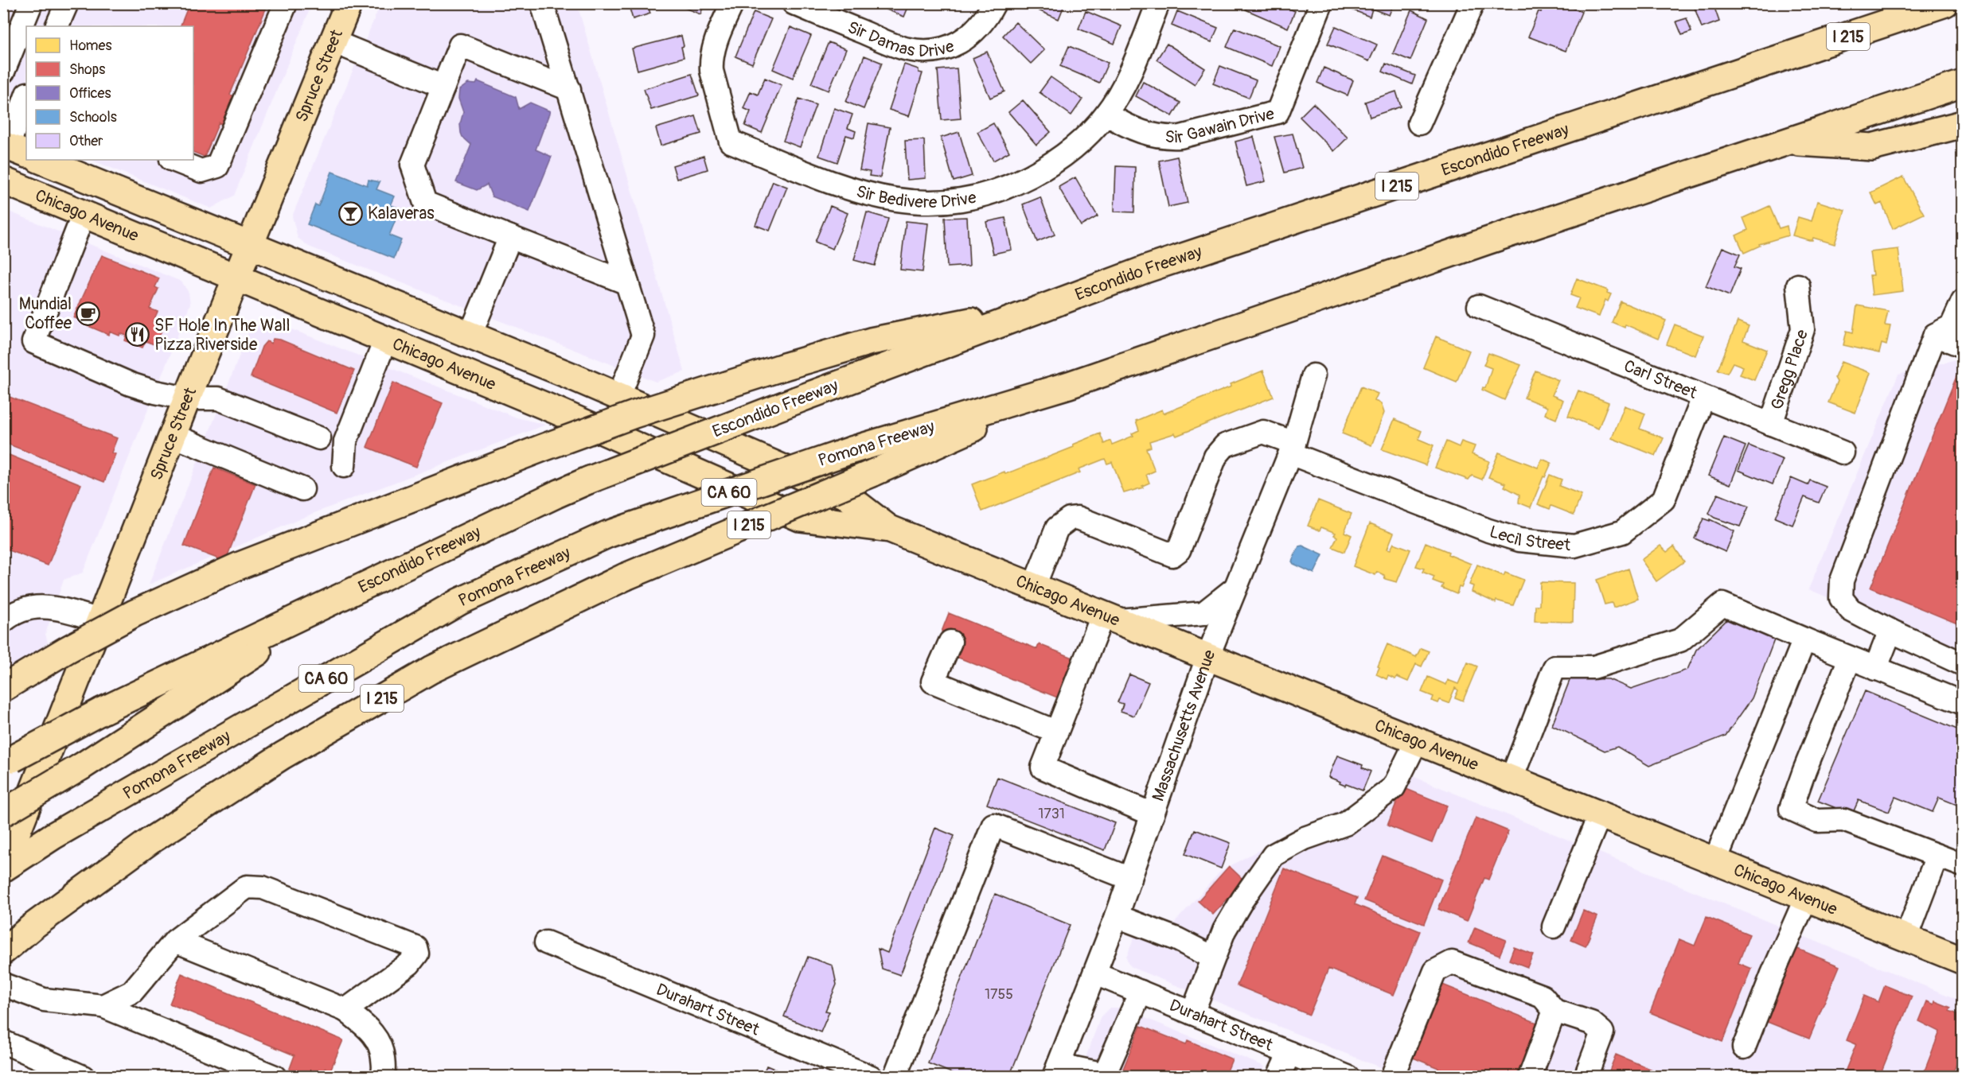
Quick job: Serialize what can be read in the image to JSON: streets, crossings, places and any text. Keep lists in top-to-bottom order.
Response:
{
  "streets": {
    "main road": [
      "I 215",
      "Spruce Street",
      "Escondido Freeway",
      "Chicago Avenue",
      "Pomona Freeway",
      "CA 60"
    ],
    "street": [
      "Sir Damas Drive",
      "Sir Gawain Drive",
      "Sir Bedivere Drive",
      "Gregg Place",
      "Carl Street",
      "Lecil Street",
      "Massachusetts Avenue",
      "Durahart Street"
    ]
  },
  "crossings": [
    ["I 215", "Escondido Freeway"],
    ["I 215", "Pomona Freeway"],
    ["Spruce Street", "Chicago Avenue"],
    ["Spruce Street", "Pomona Freeway"],
    ["Sir Gawain Drive", "Sir Bedivere Drive"],
    ["Chicago Avenue", "Lecil Street"],
    ["Chicago Avenue", "Massachusetts Avenue"],
    ["Gregg Place", "Carl Street"],
    ["Carl Street", "Lecil Street"],
    ["Lecil Street", "Massachusetts Avenue"],
    ["Massachusetts Avenue", "Durahart Street"]
  ],
  "places": {
    "bar": ["Kalaveras"],
    "cafe": ["Mundial Coffee"],
    "restaurant": ["SF Hole In The Wall Pizza Riverside"]
  },
  "house_numbers": ["1731", "1755"],
  "legend": [
    "Homes",
    "Shops",
    "Offices",
    "Schools",
    "Other"
  ]
}
